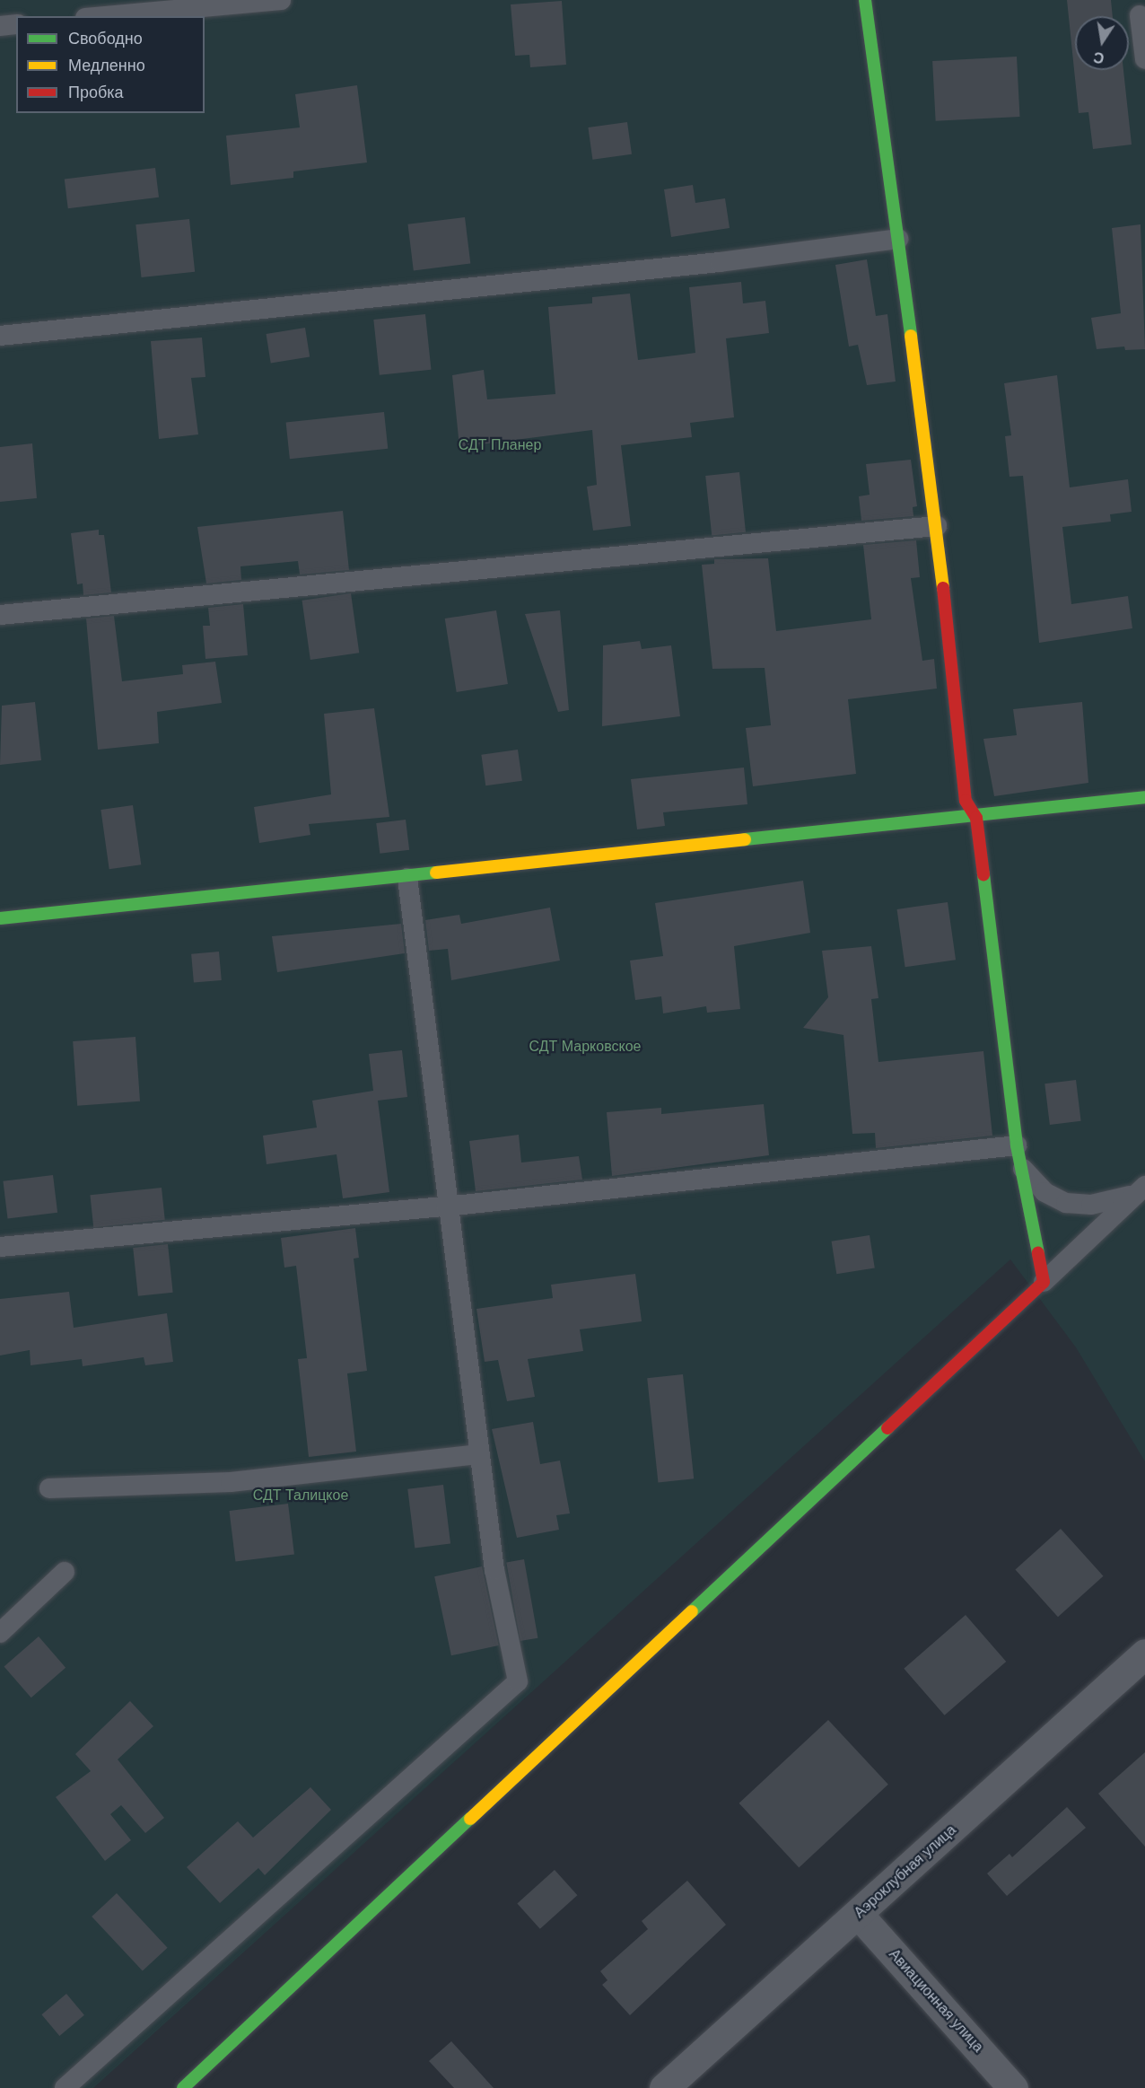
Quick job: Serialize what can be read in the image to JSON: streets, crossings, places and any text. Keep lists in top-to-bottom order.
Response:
{
  "streets": {
    "street": ["Аэроклубная улица", "Авиационная улица"]
  },
  "crossings": [
    ["Аэроклубная улица", "Авиационная улица"]
  ],
  "parks": ["СДТ Планер", "СДТ Марковское", "СДТ Талицкое"],
  "legend": ["Свободно", "Медленно", "Пробка"],
  "north": "bottom"
}
